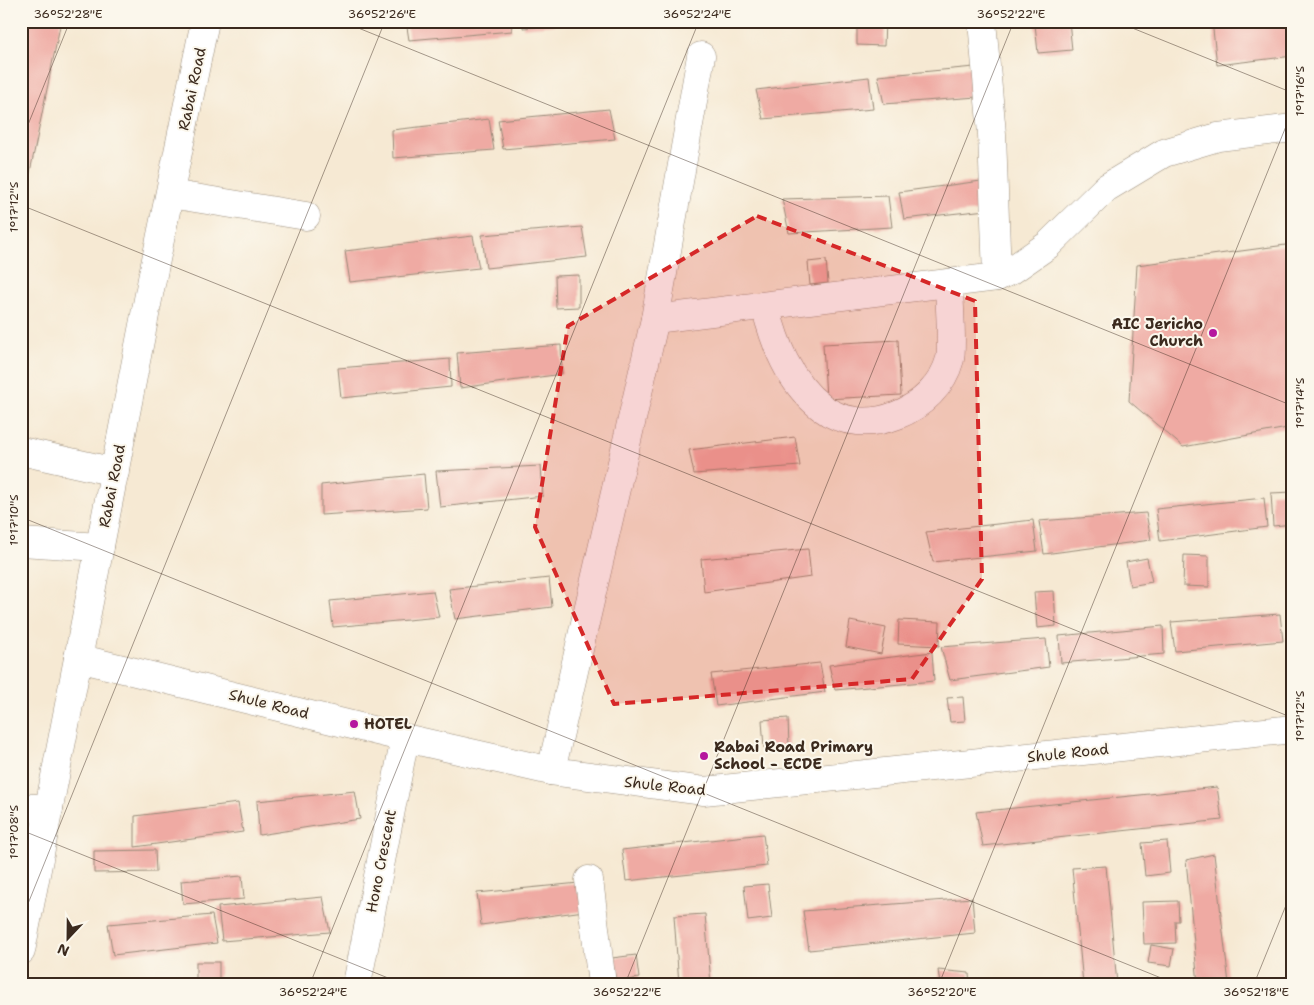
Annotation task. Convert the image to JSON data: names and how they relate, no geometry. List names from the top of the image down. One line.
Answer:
{"streets":{"street":["Rabai Road","Shule Road","Hono Crescent"]},"crossings":[["Rabai Road","Shule Road"],["Shule Road","Hono Crescent"]],"places":["AIC Jericho Church","HOTEL","Rabai Road Primary School - ECDE"],"north":"bottom","coordinates":["36°52'28\"E","36°52'26\"E","36°52'24\"E","36°52'22\"E","1°17'16\"S","1°17'12\"S","1°17'14\"S","1°17'10\"S","1°17'08\"S","36°52'20\"E","36°52'18\"E"]}
